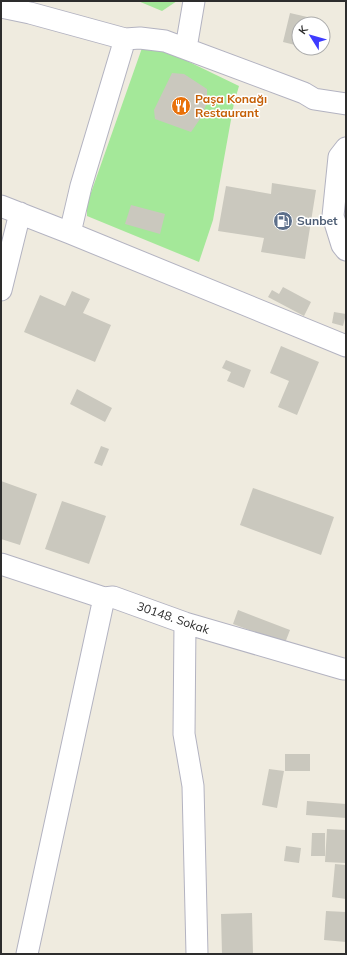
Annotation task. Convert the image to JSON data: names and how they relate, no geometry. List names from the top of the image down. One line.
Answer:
{"streets":{"street":["30148. Sokak"]},"places":{"restaurant":["Paşa Konağı Restaurant"],"fuel station":["Sunbet"]},"north":"top left"}
